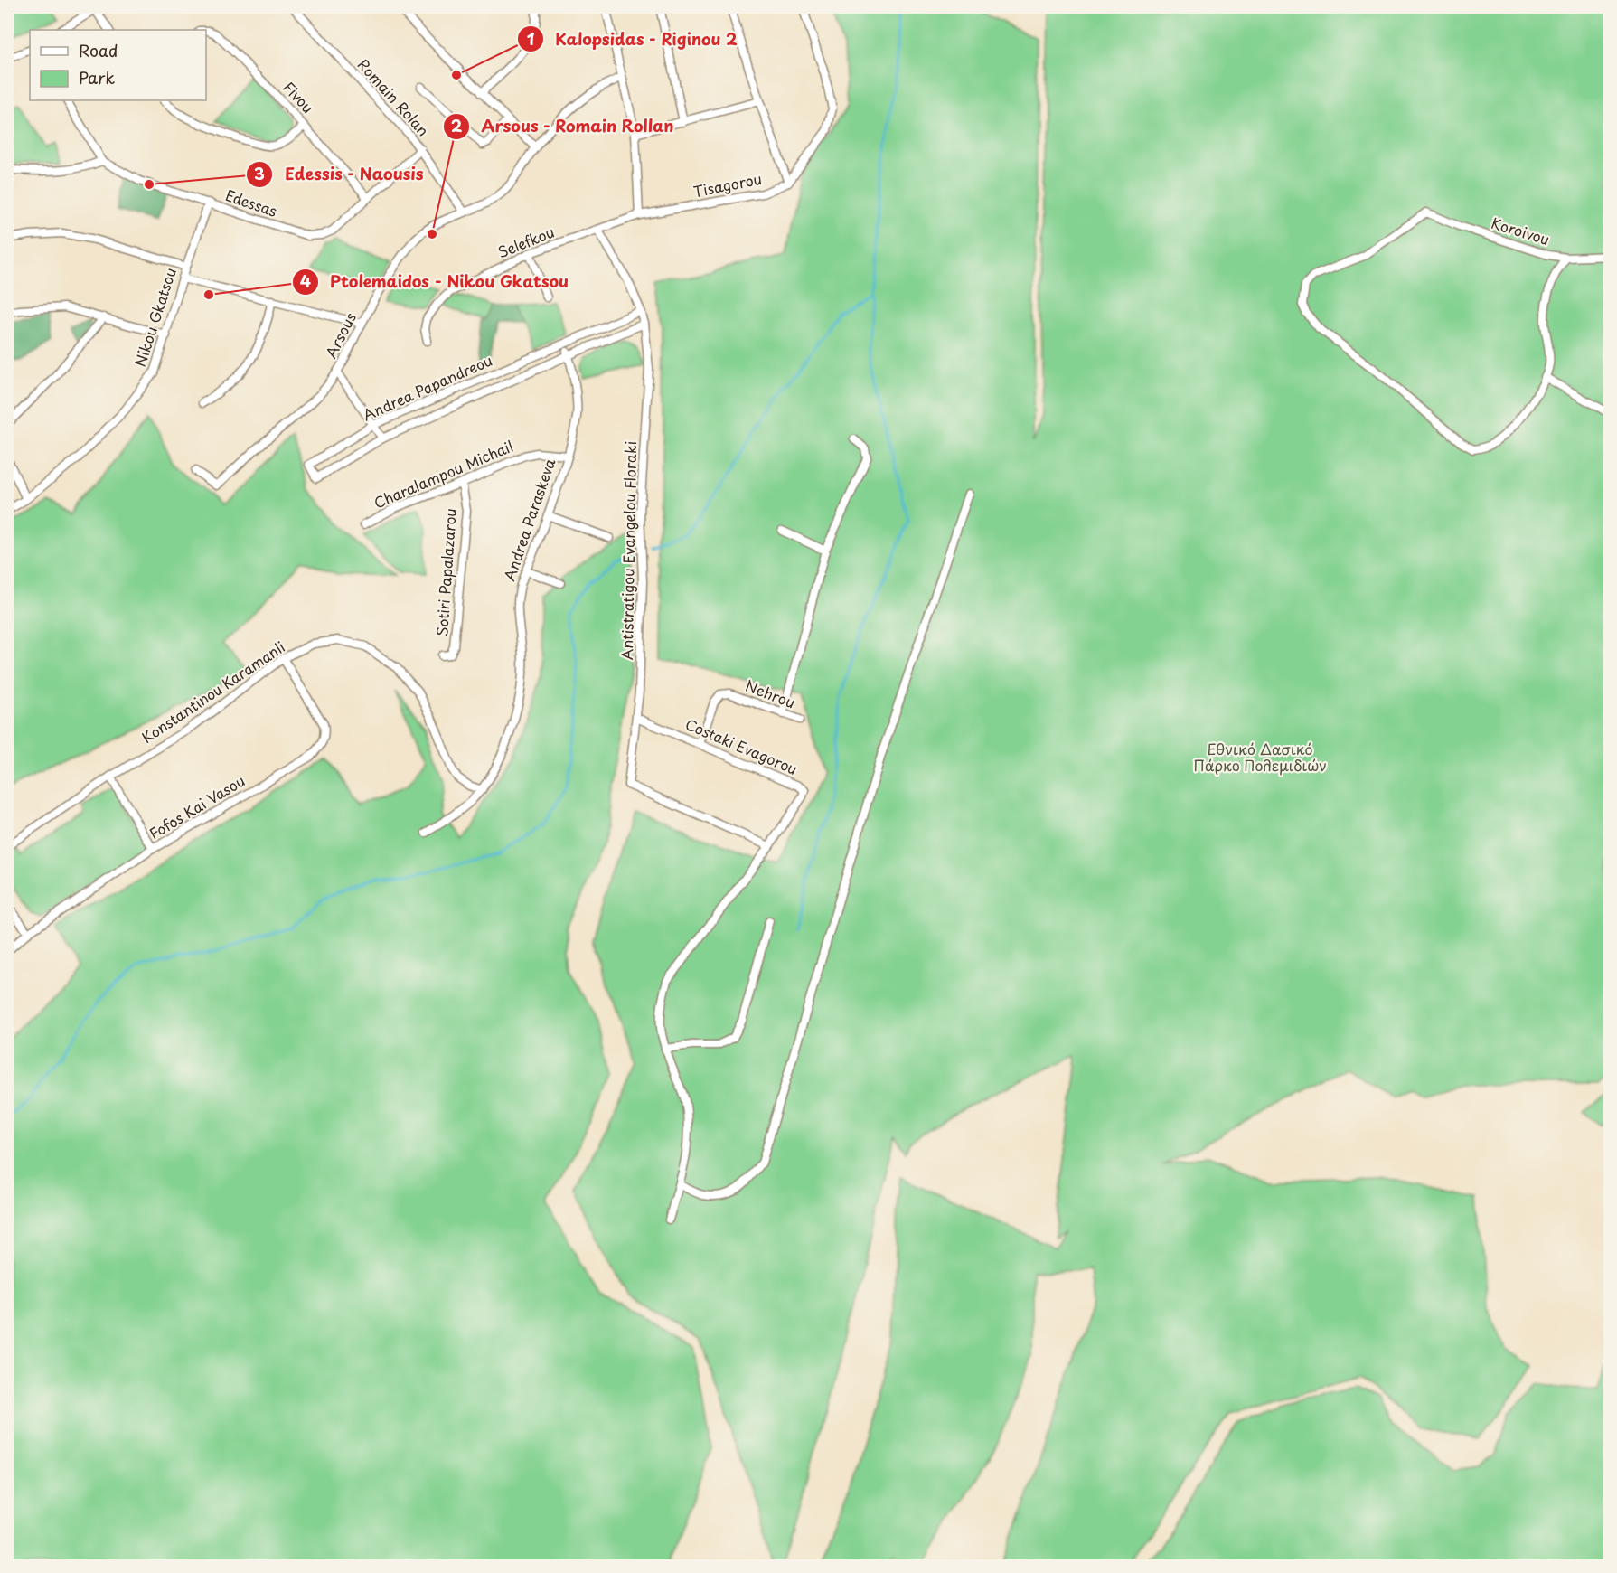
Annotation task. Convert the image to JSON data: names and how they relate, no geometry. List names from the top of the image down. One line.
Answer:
{"streets":{"street":["Fivou","Romain Rolan","Tisagorou","Edessas","Koroivou","Selefkou","Nikou Gkatsou","Arsous","Andrea Papandreou","Charalampou Michail","Andrea Paraskeva","Antistratigou Evangelou Floraki","Sotiri Papalazarou","Konstantinou Karamanli","Nehrou","Costaki Evagorou","Fofos Kai Vasou"]},"crossings":[["Fivou","Edessas"],["Romain Rolan","Arsous"],["Tisagorou","Selefkou"],["Edessas","Nikou Gkatsou"],["Selefkou","Antistratigou Evangelou Floraki"],["Andrea Papandreou","Andrea Paraskeva"],["Andrea Papandreou","Antistratigou Evangelou Floraki"],["Charalampou Michail","Andrea Paraskeva"],["Charalampou Michail","Sotiri Papalazarou"],["Andrea Paraskeva","Konstantinou Karamanli"],["Antistratigou Evangelou Floraki","Costaki Evagorou"],["Konstantinou Karamanli","Fofos Kai Vasou"],["Nehrou","Costaki Evagorou"]],"parks":["Εθνικό Δασικό Πάρκο Πολεμιδιών"],"places":["Kalopsidas - Riginou 2","Edessis - Naousis","Arsous - Romain Rollan","Ptolemaidos - Nikou Gkatsou"],"legend":["Road","Park"]}
